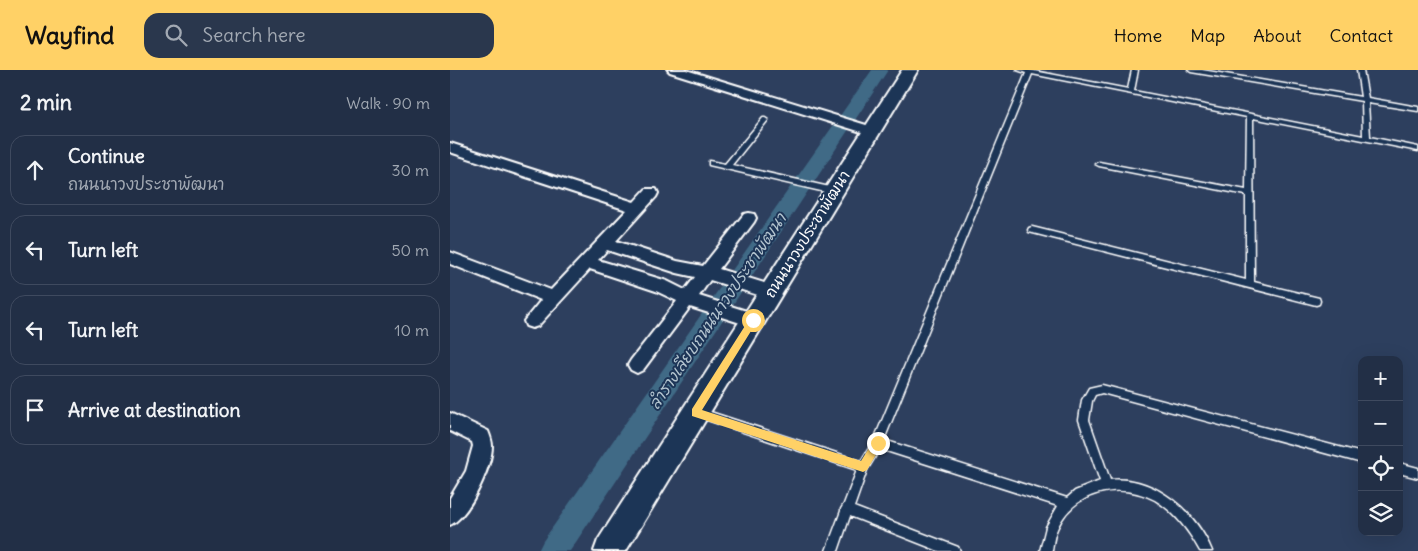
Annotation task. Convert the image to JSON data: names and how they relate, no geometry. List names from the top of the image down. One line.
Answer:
{"streets":{"street":["ถนนนาวงประชาพัฒนา"]},"water":["ลำรางเลียบถนนนาวงประชาพัฒนา"],"page":{"header":"Wayfind","search":"Search here","nav":["Home","Map","About","Contact"],"heading":["2 min","Walk · 90 m"],"list":[["Continue","ถนนนาวงประชาพัฒนา","30 m"],["Turn left","50 m"],["Turn left","10 m"],"Arrive at destination"],"map_buttons":["+","−"]}}
